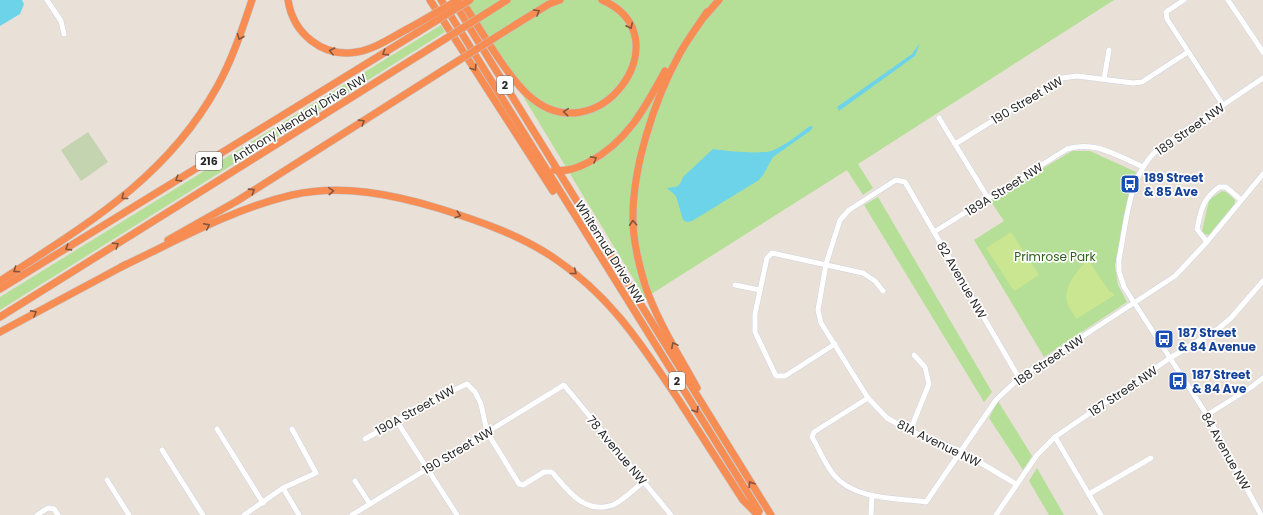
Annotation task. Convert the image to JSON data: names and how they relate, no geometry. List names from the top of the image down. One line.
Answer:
{"streets":{"highway":["2","Anthony Henday Drive NW","216","Whitemud Drive NW"],"street":["190 Street NW","189 Street NW","189A Street NW","82 Avenue NW","188 Street NW","187 Street NW","190A Street NW","81A Avenue NW","78 Avenue NW","84 Avenue NW"]},"crossings":[["190 Street NW","190A Street NW"],["190 Street NW","78 Avenue NW"],["189 Street NW","189A Street NW"],["189 Street NW","84 Avenue NW"],["189A Street NW","82 Avenue NW"],["82 Avenue NW","188 Street NW"],["82 Avenue NW","81A Avenue NW"],["188 Street NW","81A Avenue NW"],["188 Street NW","84 Avenue NW"],["187 Street NW","81A Avenue NW"],["187 Street NW","84 Avenue NW"]],"parks":["Primrose Park"],"places":{"bus stop":["189 Street & 85 Ave","187 Street & 84 Avenue","187 Street & 84 Ave"]}}
